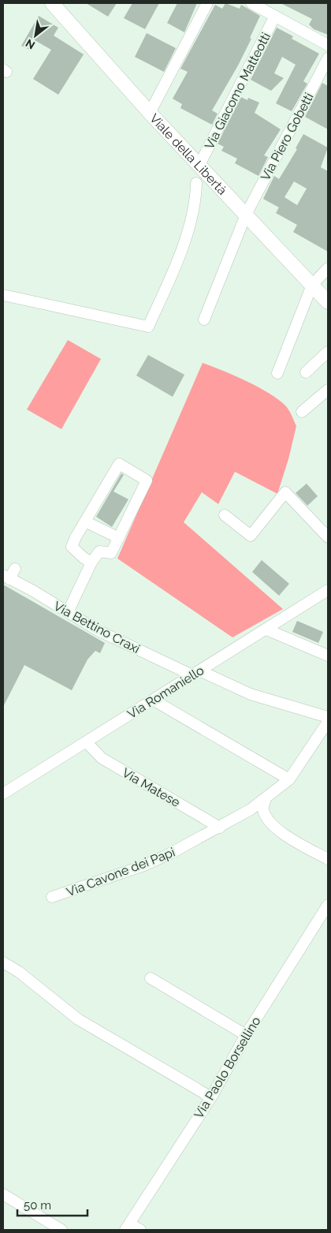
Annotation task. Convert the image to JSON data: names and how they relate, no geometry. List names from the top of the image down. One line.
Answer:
{"streets":{"main road":["Viale della Libertà"],"street":["Via Giacomo Matteotti","Via Piero Gobetti","Via Bettino Craxi","Via Romaniello","Via Matese","Via Cavone dei Papi","Via Paolo Borsellino"]},"crossings":[["Via Giacomo Matteotti","Viale della Libertà"],["Via Piero Gobetti","Viale della Libertà"],["Via Bettino Craxi","Via Romaniello"],["Via Romaniello","Via Matese"],["Via Matese","Via Cavone dei Papi"]],"scale_bar":"50 m","north":"bottom left"}
